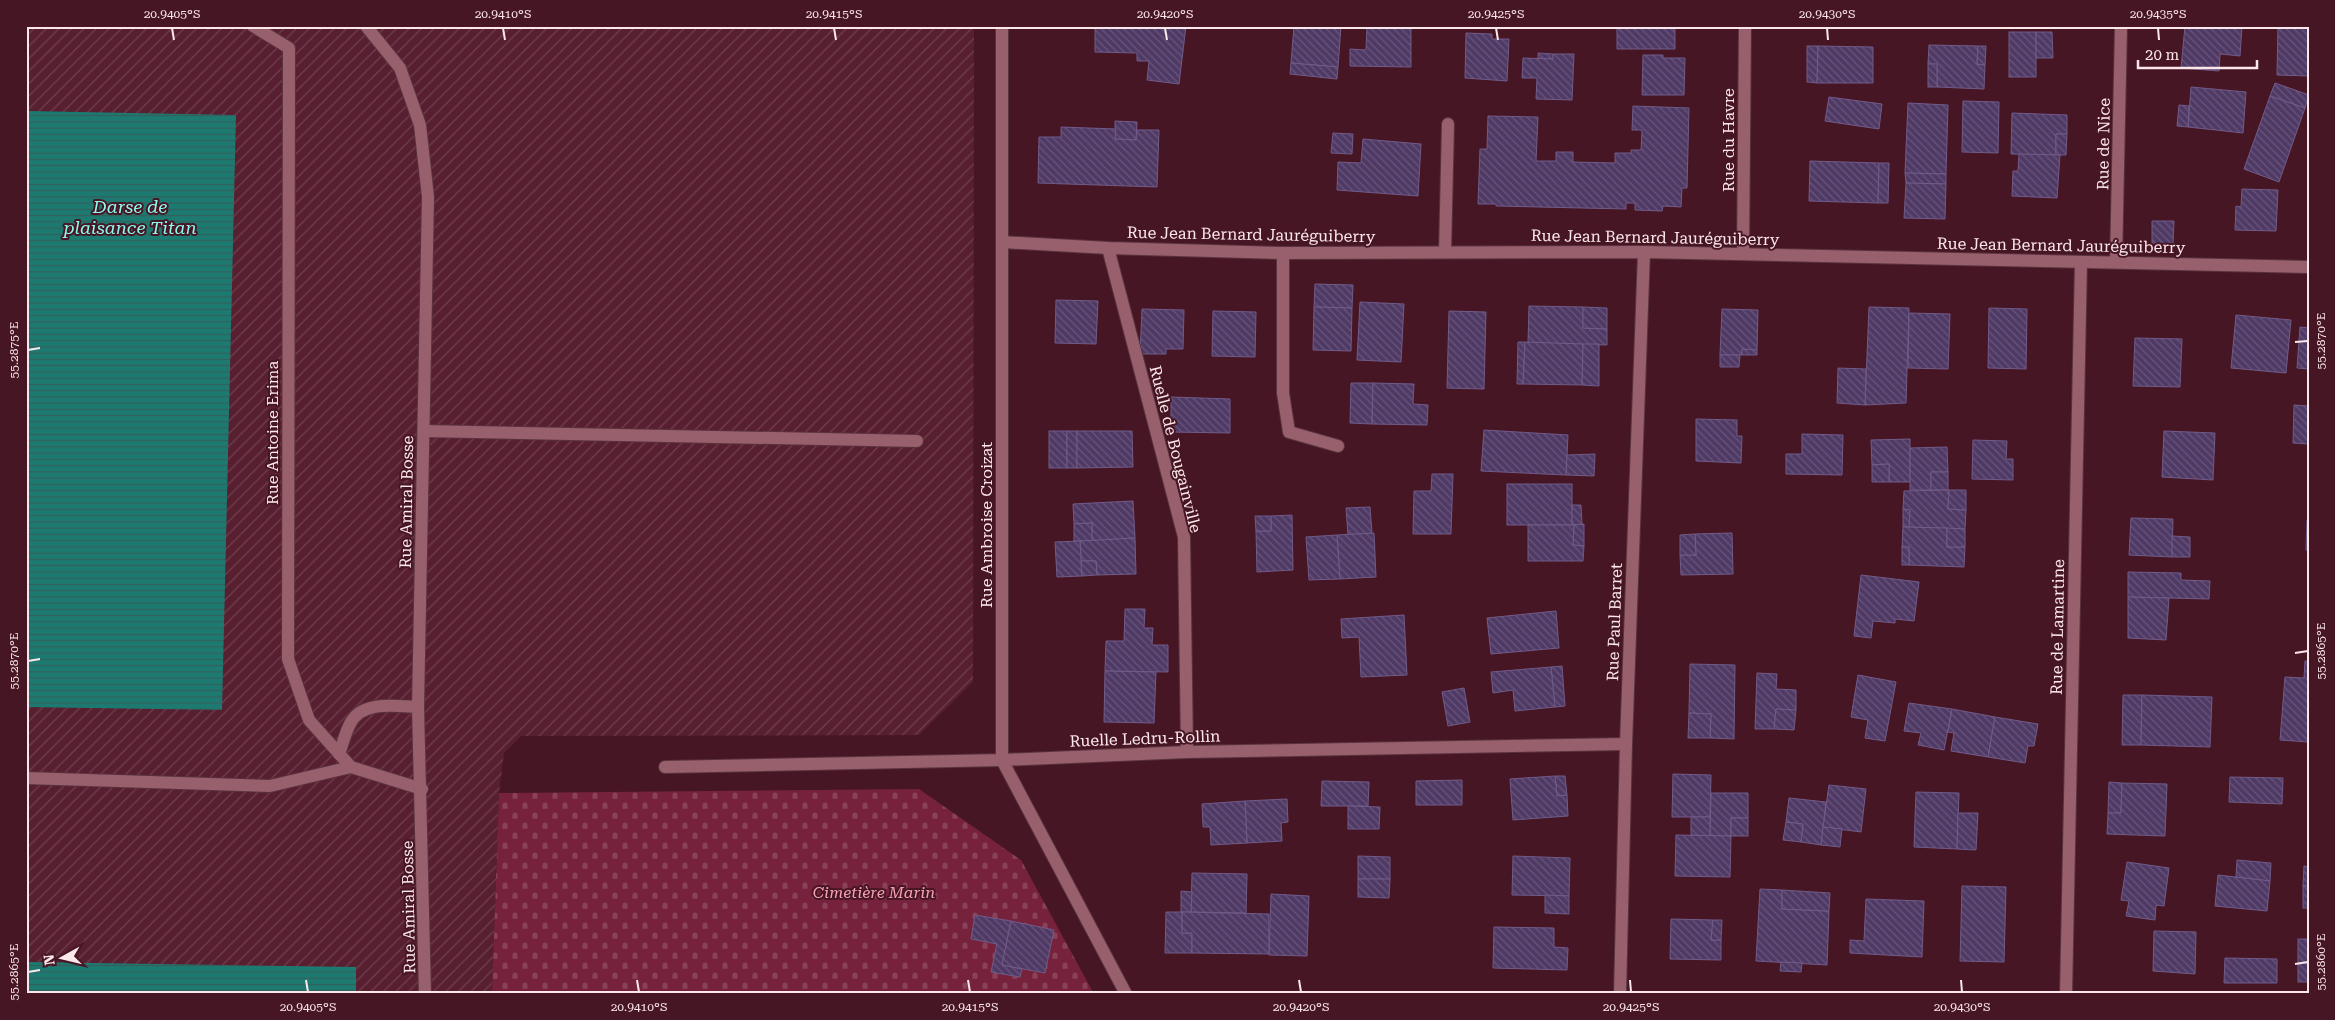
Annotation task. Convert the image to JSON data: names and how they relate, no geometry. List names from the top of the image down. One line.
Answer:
{"streets":{"street":["Rue du Havre","Rue de Nice","Rue Jean Bernard Jauréguiberry","Rue Antoine Erima","Ruelle de Bougainville","Rue Amiral Bosse","Rue Ambroise Croizat","Rue Paul Barret","Rue de Lamartine","Ruelle Ledru-Rollin"]},"crossings":[["Rue du Havre","Rue Jean Bernard Jauréguiberry"],["Rue de Nice","Rue Jean Bernard Jauréguiberry"],["Rue Jean Bernard Jauréguiberry","Ruelle de Bougainville"],["Rue Jean Bernard Jauréguiberry","Rue Ambroise Croizat"],["Rue Jean Bernard Jauréguiberry","Rue Paul Barret"],["Rue Jean Bernard Jauréguiberry","Rue de Lamartine"],["Ruelle de Bougainville","Ruelle Ledru-Rollin"],["Rue Ambroise Croizat","Ruelle Ledru-Rollin"],["Rue Paul Barret","Ruelle Ledru-Rollin"]],"water":["Darse de plaisance Titan"],"parks":["Cimetière Marin"],"scale_bar":"20 m","north":"left","coordinates":["20.9405°S","20.9410°S","20.9415°S","20.9420°S","20.9425°S","20.9430°S","20.9435°S","55.2870°E","55.2875°E","55.2865°E","55.2860°E"]}
